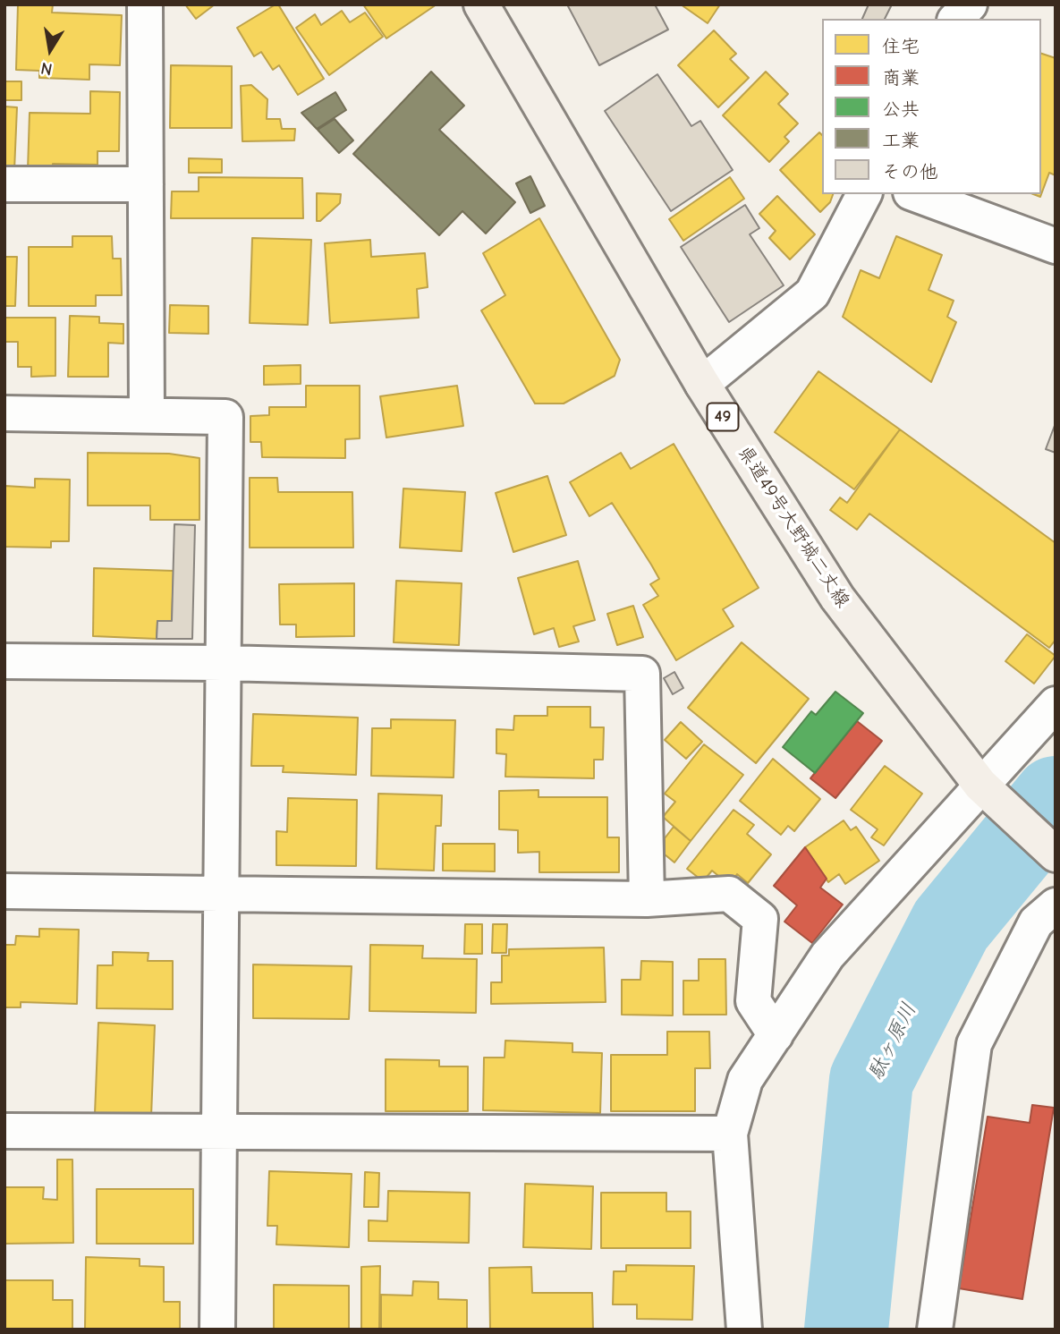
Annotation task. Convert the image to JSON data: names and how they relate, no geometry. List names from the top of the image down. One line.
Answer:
{"streets":{"main road":["49","県道49号大野城二丈線"]},"water":["駄ヶ原川"],"legend":["住宅","商業","公共","工業","その他"],"north":"bottom"}
